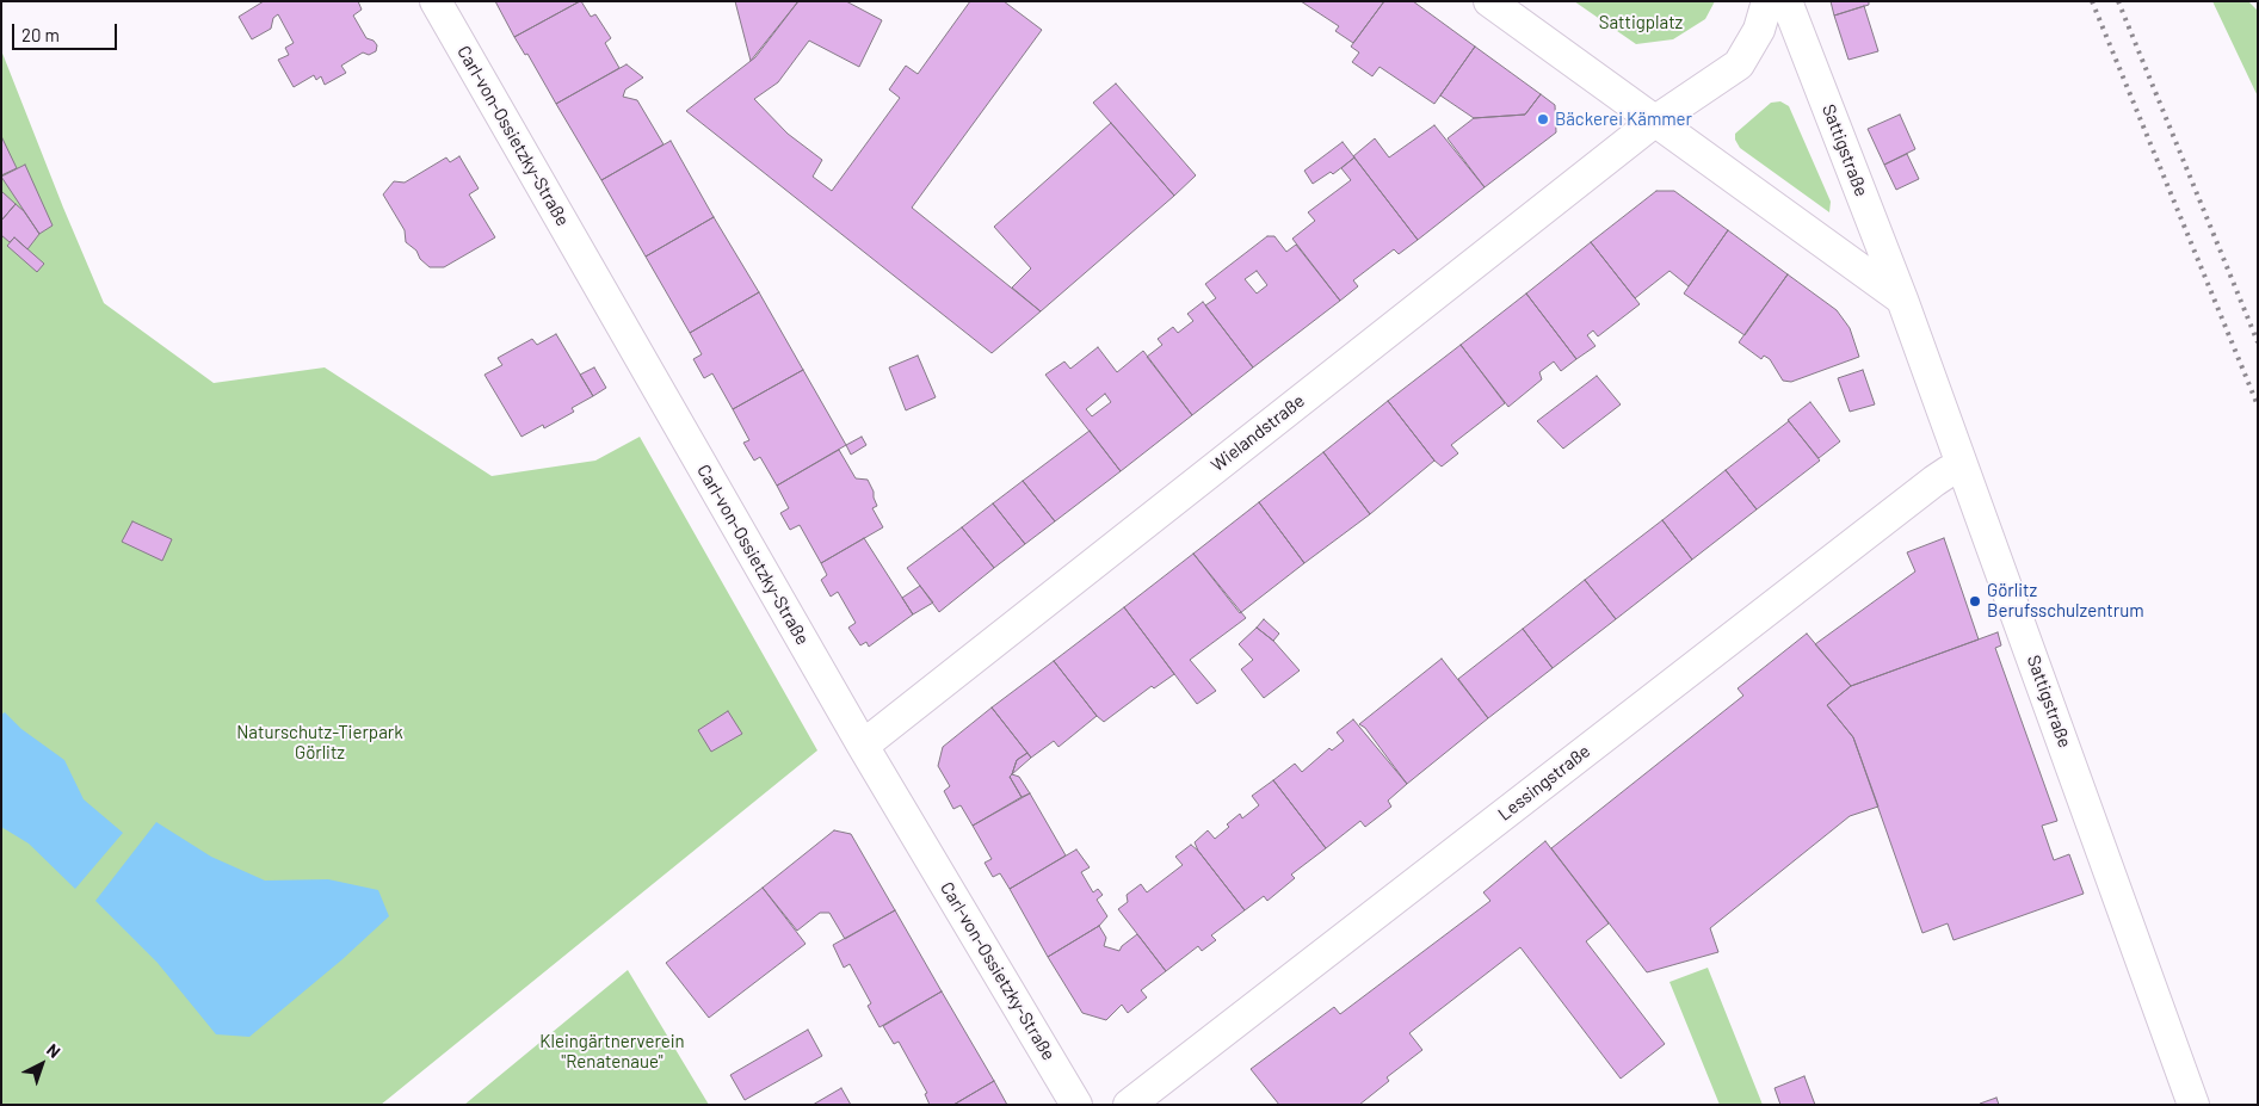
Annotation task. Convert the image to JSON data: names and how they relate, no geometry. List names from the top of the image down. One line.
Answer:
{"streets":{"street":["Carl-von-Ossietzky-Straße","Sattigstraße","Wielandstraße","Lessingstraße"]},"crossings":[["Carl-von-Ossietzky-Straße","Wielandstraße"],["Sattigstraße","Lessingstraße"]],"parks":["Sattigplatz","Naturschutz-Tierpark Görlitz","Kleingärtnerverein \"Renatenaue\""],"places":["Bäckerei Kämmer","Görlitz Berufsschulzentrum"],"scale_bar":"20 m","north":"top right"}
